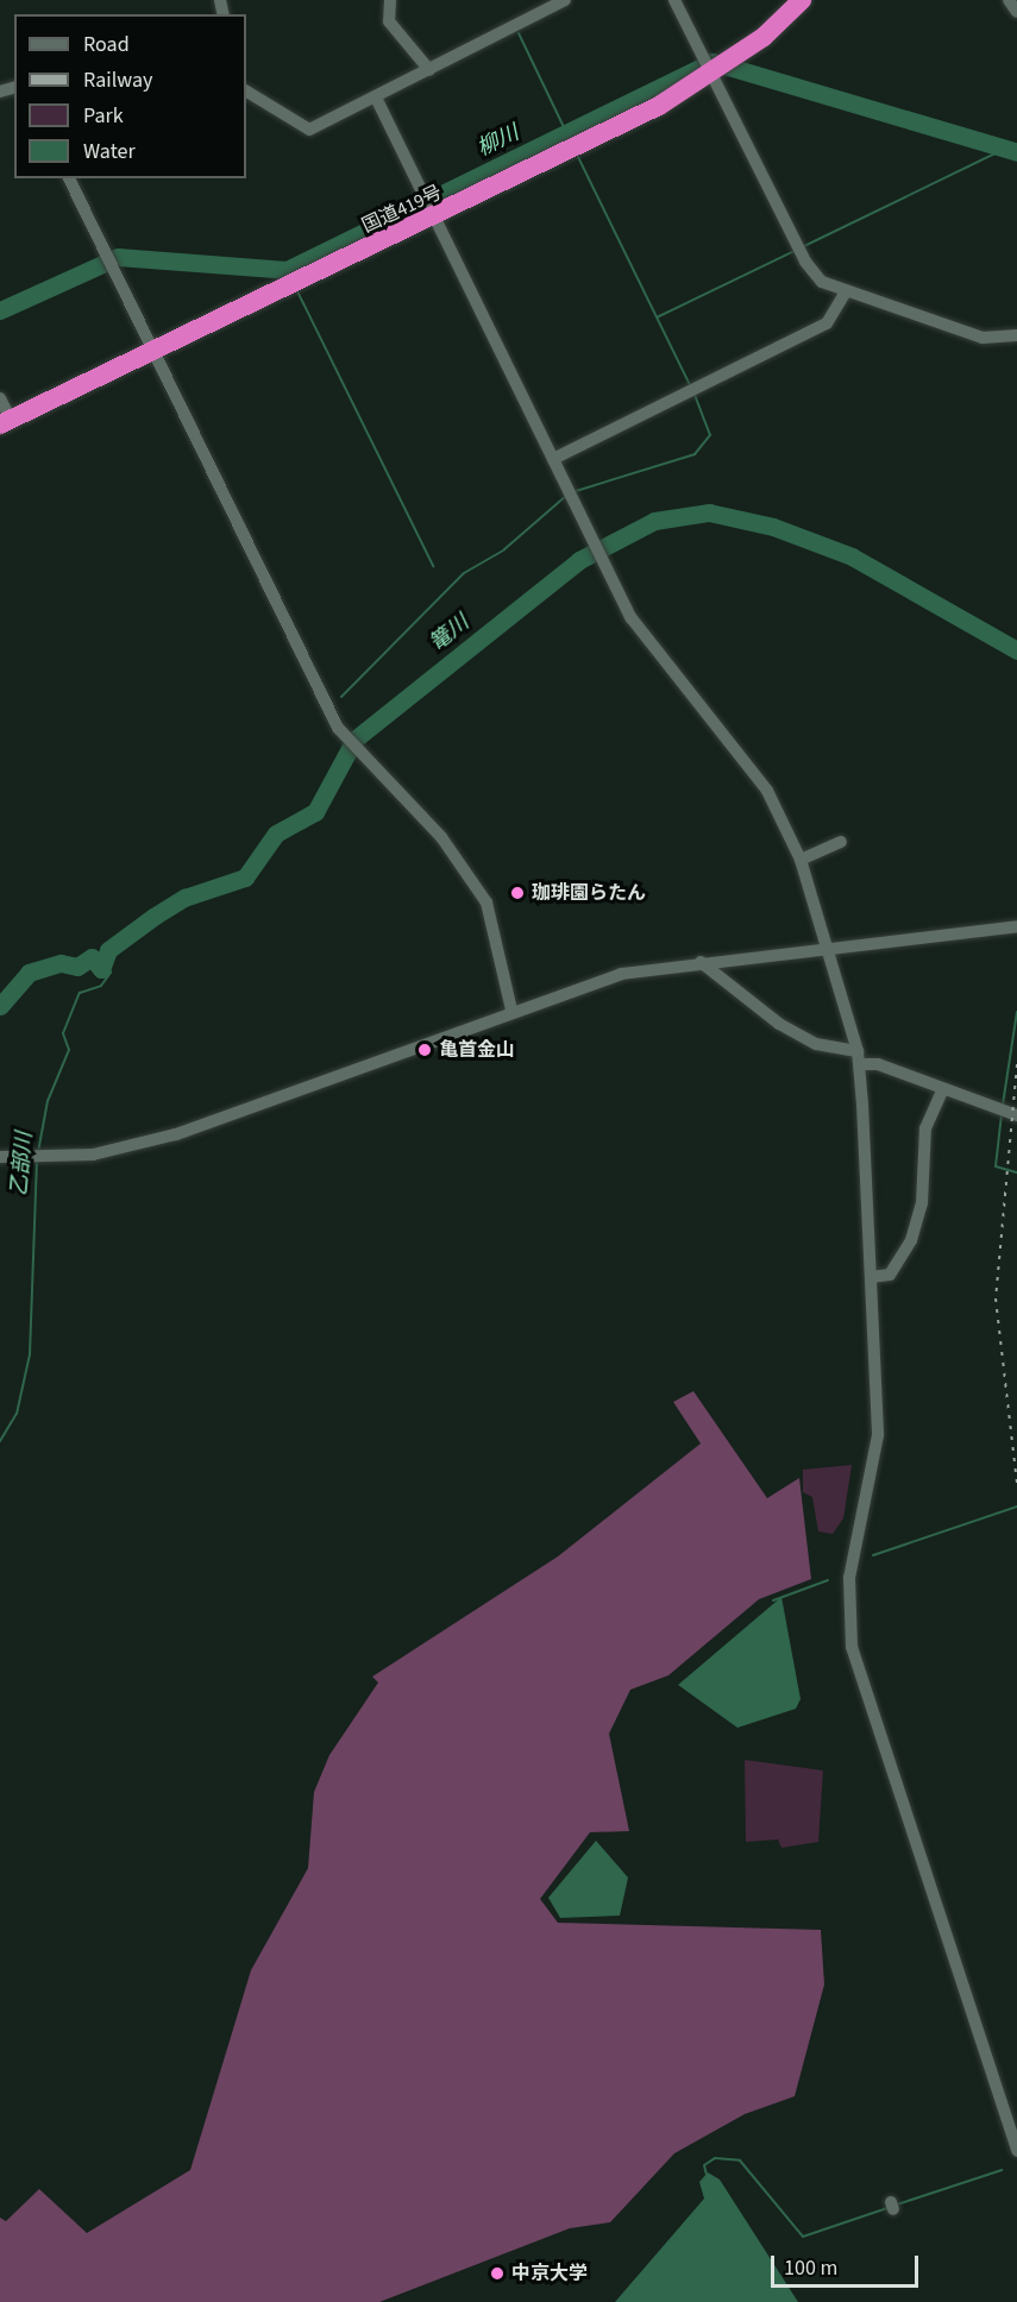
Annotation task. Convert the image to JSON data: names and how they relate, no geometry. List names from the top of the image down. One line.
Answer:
{"streets":{"highway":["国道419号"]},"water":["柳川","篭川","乙部川"],"places":["珈琲園らたん","亀首金山","中京大学"],"legend":["Road","Railway","Park","Water"],"scale_bar":"100 m"}
